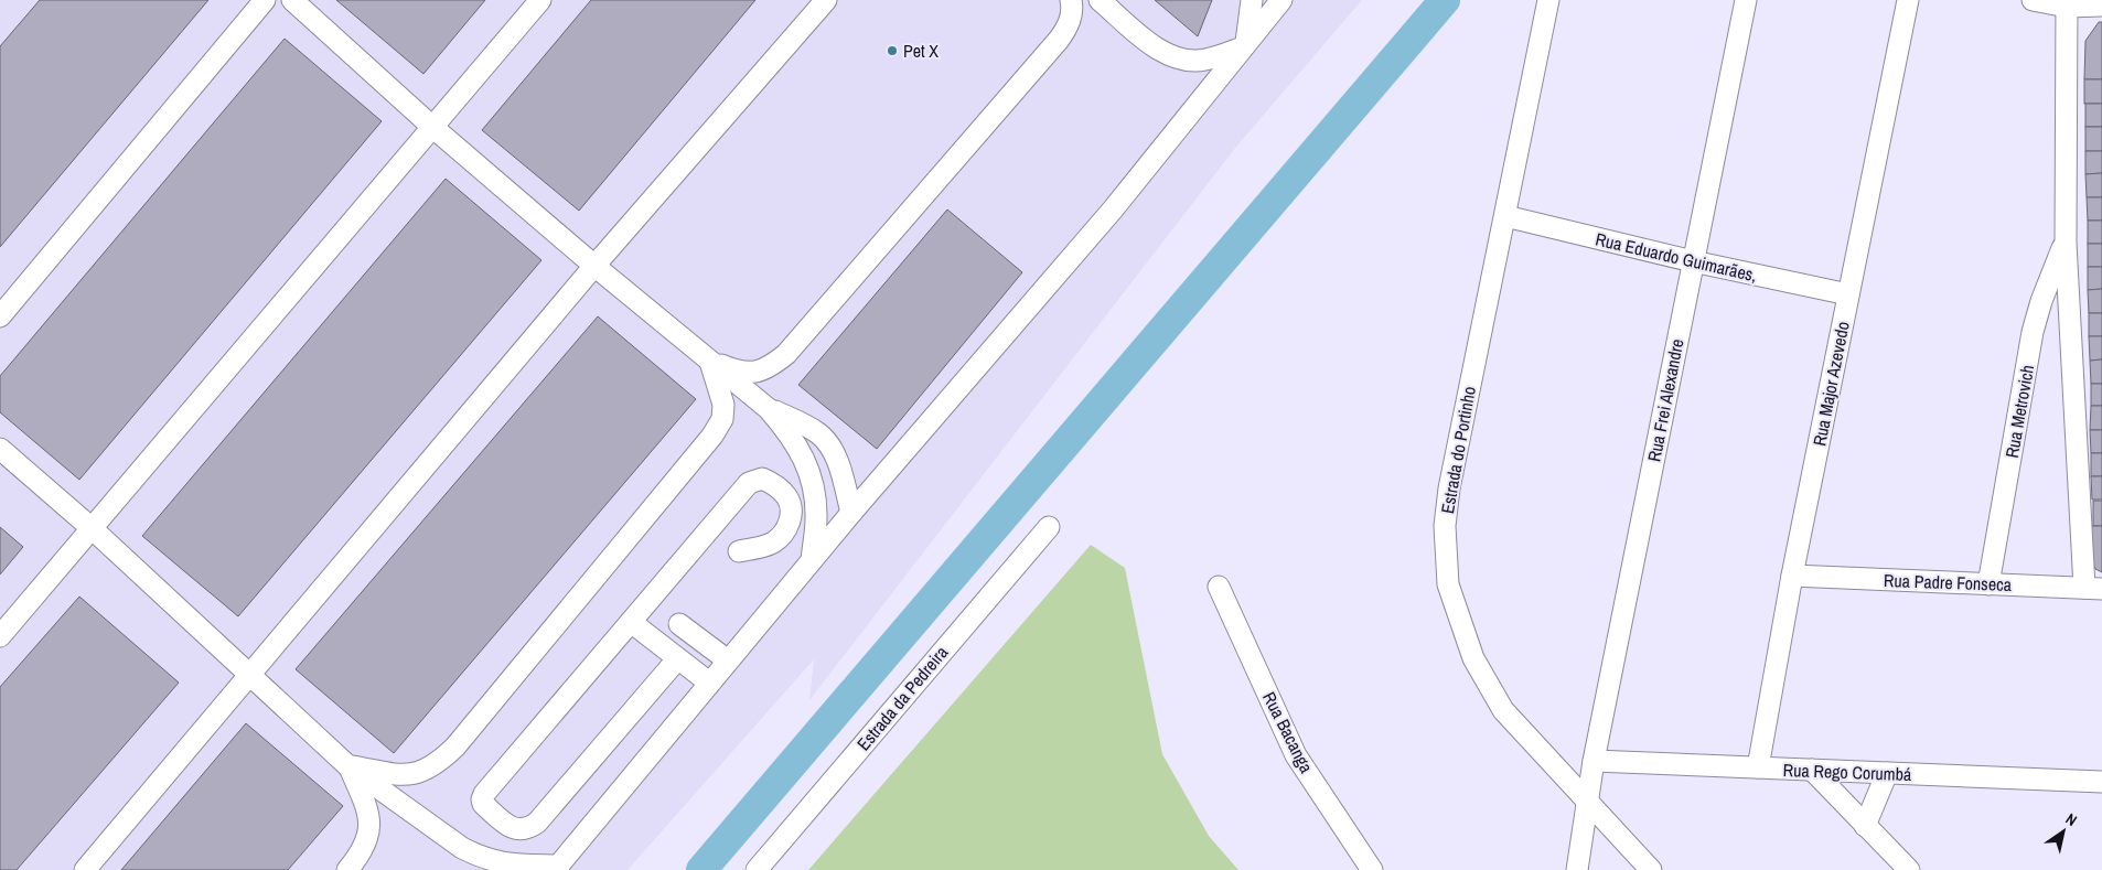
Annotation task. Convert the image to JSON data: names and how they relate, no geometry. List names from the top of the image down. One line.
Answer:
{"streets":{"street":["Rua Eduardo Guimarães,","Rua Major Azevedo","Rua Frei Alexandre","Rua Metrovich","Estrada do Portinho","Rua Padre Fonseca","Estrada da Pedreira","Rua Bacanga","Rua Rego Corumbá"]},"crossings":[["Rua Eduardo Guimarães,","Rua Major Azevedo"],["Rua Eduardo Guimarães,","Rua Frei Alexandre"],["Rua Eduardo Guimarães,","Estrada do Portinho"],["Rua Major Azevedo","Rua Padre Fonseca"],["Rua Major Azevedo","Rua Rego Corumbá"],["Rua Frei Alexandre","Estrada do Portinho"],["Rua Frei Alexandre","Rua Rego Corumbá"],["Rua Metrovich","Rua Padre Fonseca"]],"places":["Pet X"],"north":"top right"}
